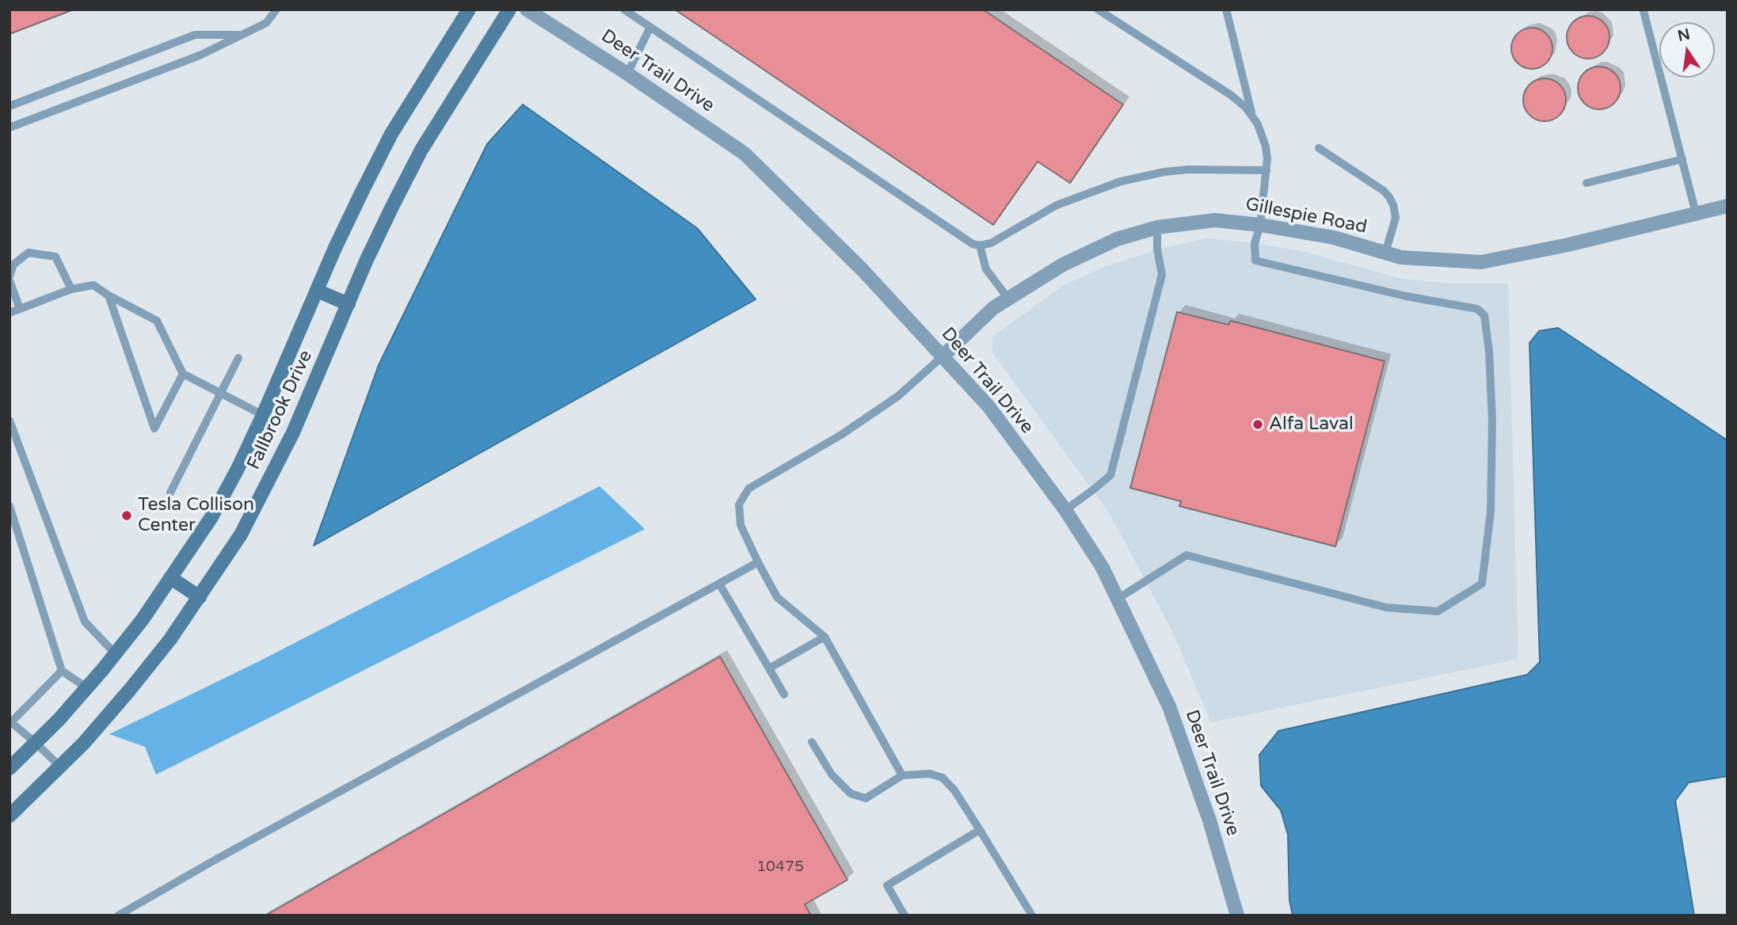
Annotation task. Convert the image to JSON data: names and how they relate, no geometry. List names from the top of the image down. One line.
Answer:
{"streets":{"main road":["Fallbrook Drive"],"street":["Deer Trail Drive","Gillespie Road"]},"crossings":[["Deer Trail Drive","Gillespie Road"]],"places":["Alfa Laval","Tesla Collison Center"],"house_numbers":["10475"],"north":"top"}
